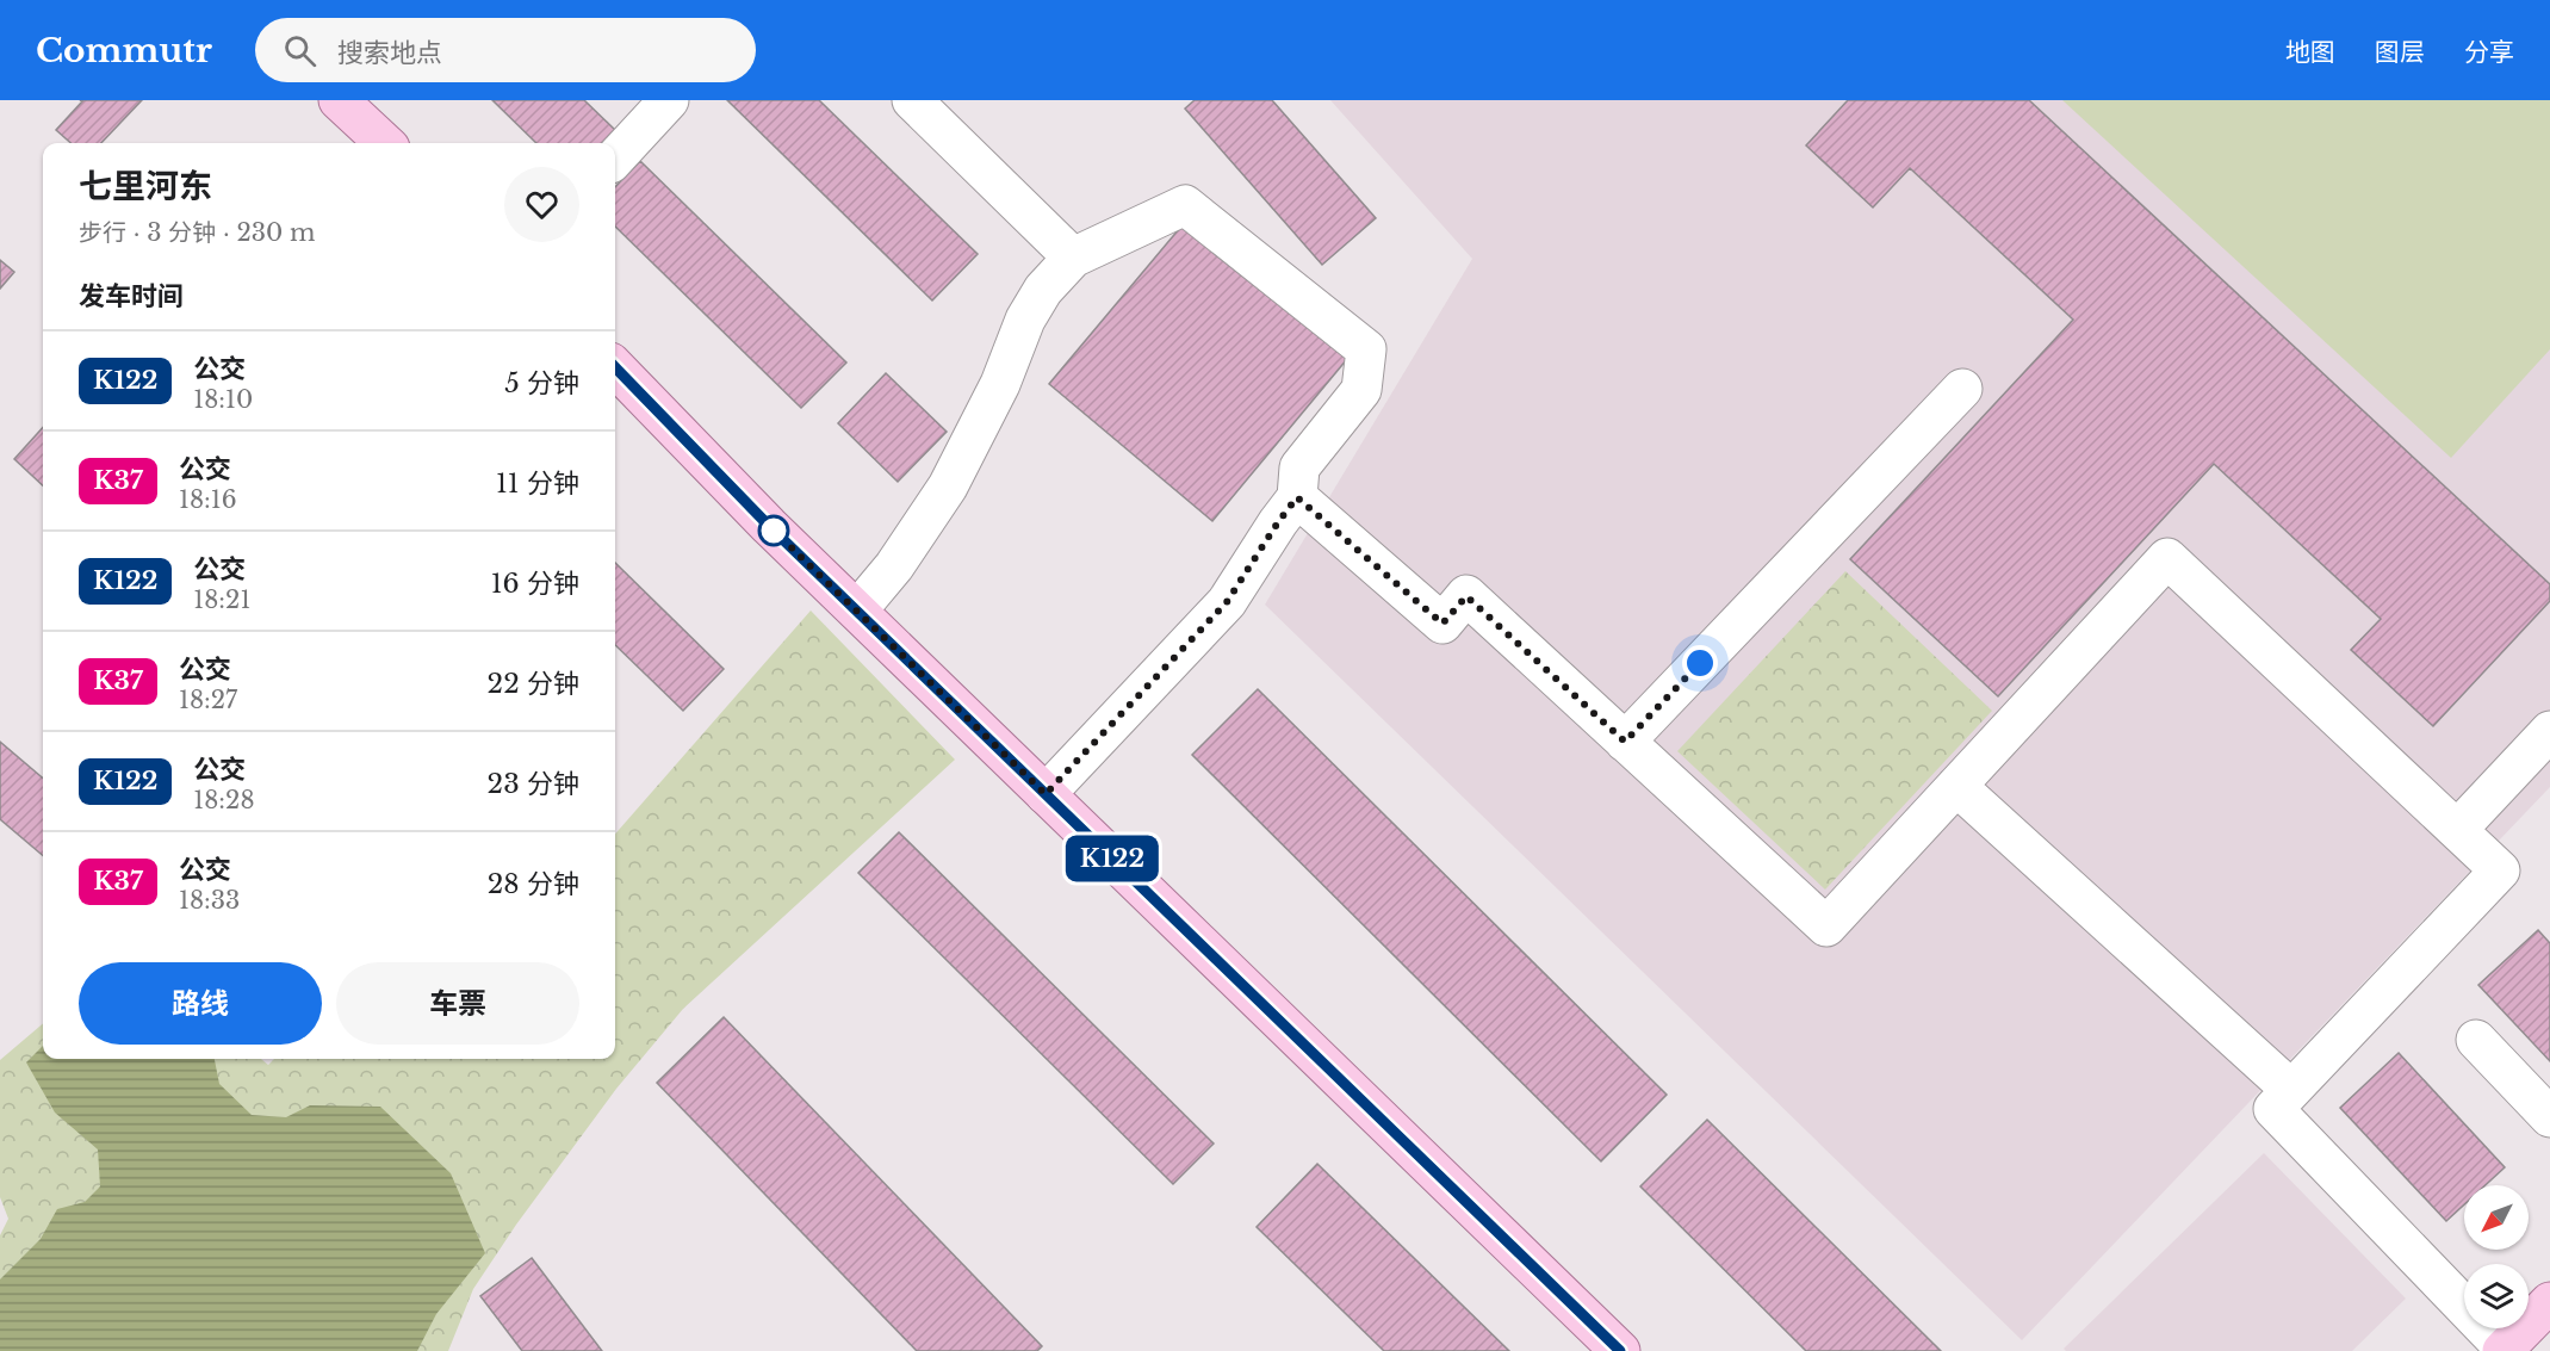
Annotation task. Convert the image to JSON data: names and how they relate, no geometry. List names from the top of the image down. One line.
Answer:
{"lines":["bus line K122"],"north":"bottom left","page":{"header":"Commutr","search":"搜索地点","nav":["地图","图层","分享"],"on_map":"K122","heading":[["七里河东","步行 · 3 分钟 · 230 m"],"发车时间"],"list":[{"mark":"K122","name":"公交","note":"18:10","value":"5 分钟"},{"mark":"K37","name":"公交","note":"18:16","value":"11 分钟"},{"mark":"K122","name":"公交","note":"18:21","value":"16 分钟"},{"mark":"K37","name":"公交","note":"18:27","value":"22 分钟"},{"mark":"K122","name":"公交","note":"18:28","value":"23 分钟"},{"mark":"K37","name":"公交","note":"18:33","value":"28 分钟"}],"buttons":["路线","车票"]}}
